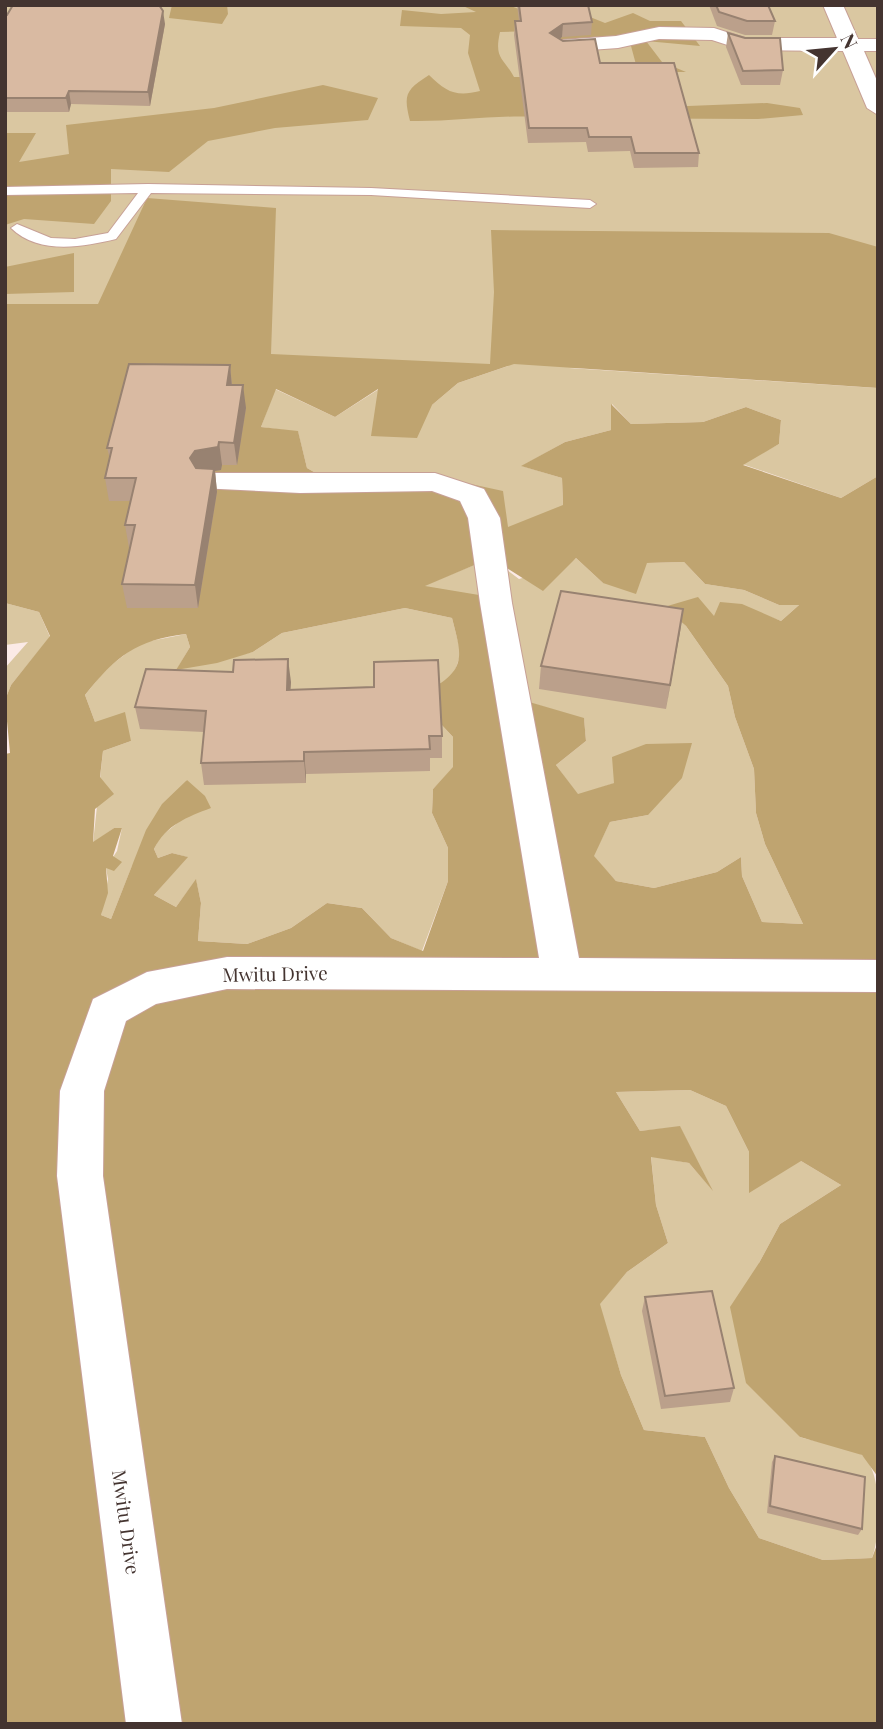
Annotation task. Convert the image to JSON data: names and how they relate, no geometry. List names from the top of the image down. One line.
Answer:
{"streets":{"street":["Mwitu Drive"]},"north":"top right"}
